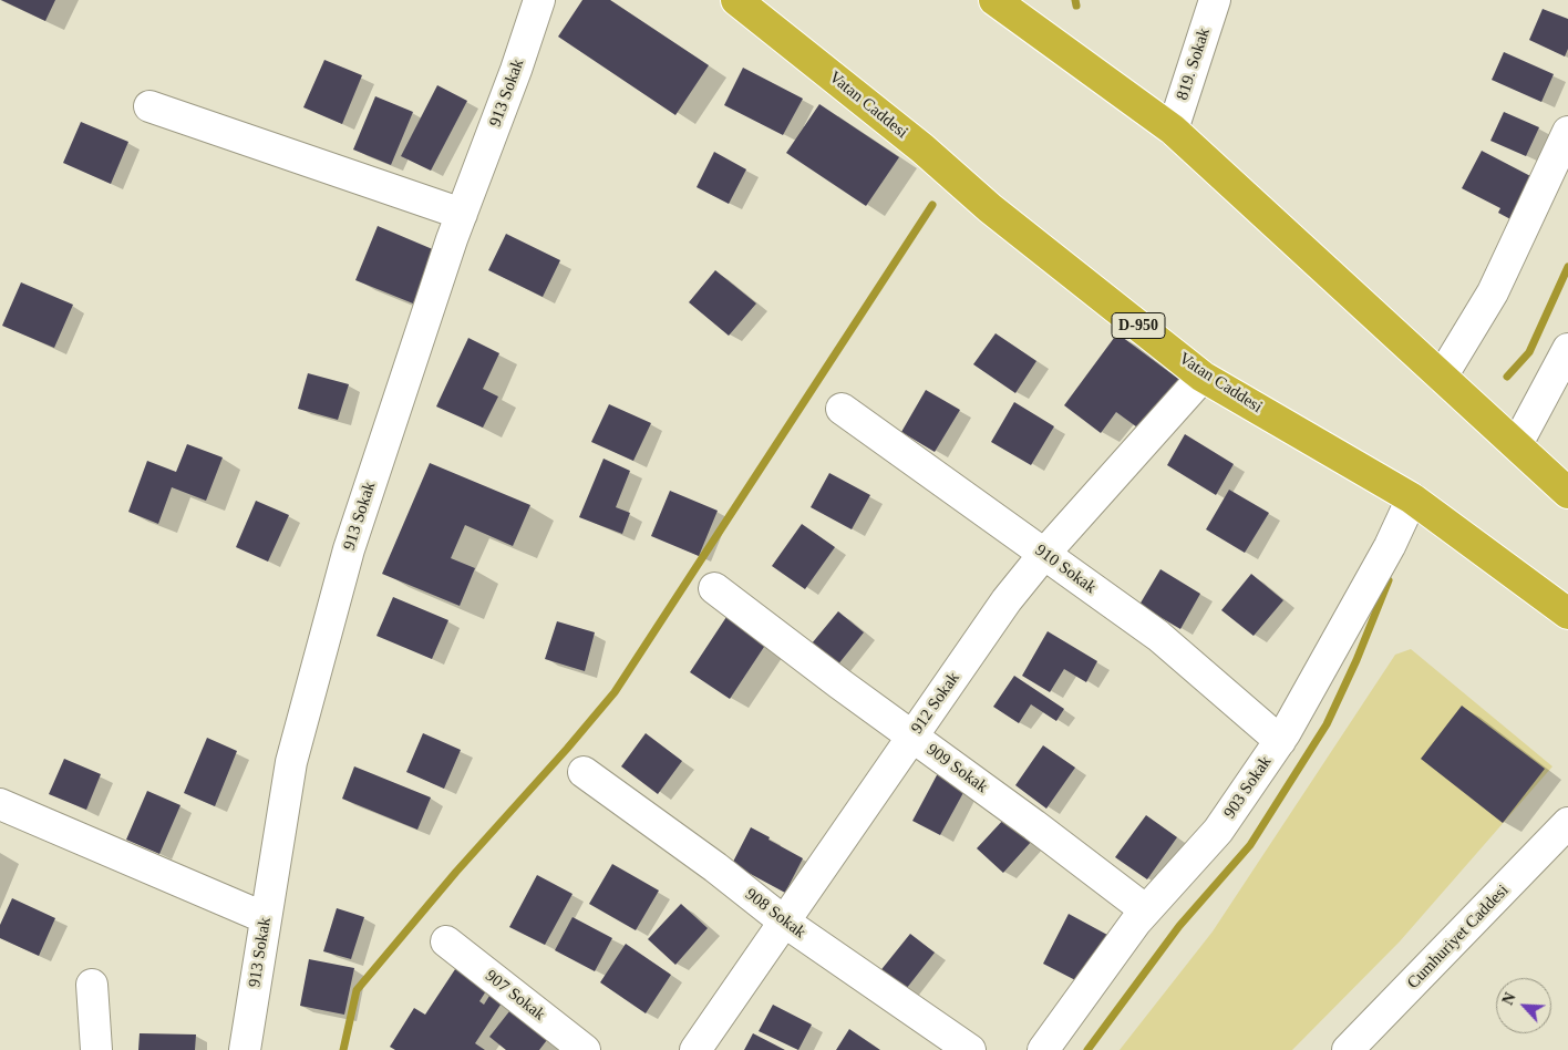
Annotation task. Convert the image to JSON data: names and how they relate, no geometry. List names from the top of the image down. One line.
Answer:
{"streets":{"highway":["Vatan Caddesi","D-950"],"street":["819. Sokak","913 Sokak","910 Sokak","912 Sokak","909 Sokak","903 Sokak","908 Sokak","Cumhuriyet Caddesi","907 Sokak"]},"crossings":[["Vatan Caddesi","912 Sokak"],["Vatan Caddesi","903 Sokak"],["910 Sokak","912 Sokak"],["910 Sokak","903 Sokak"],["912 Sokak","909 Sokak"],["912 Sokak","908 Sokak"],["909 Sokak","903 Sokak"]],"north":"top left"}
